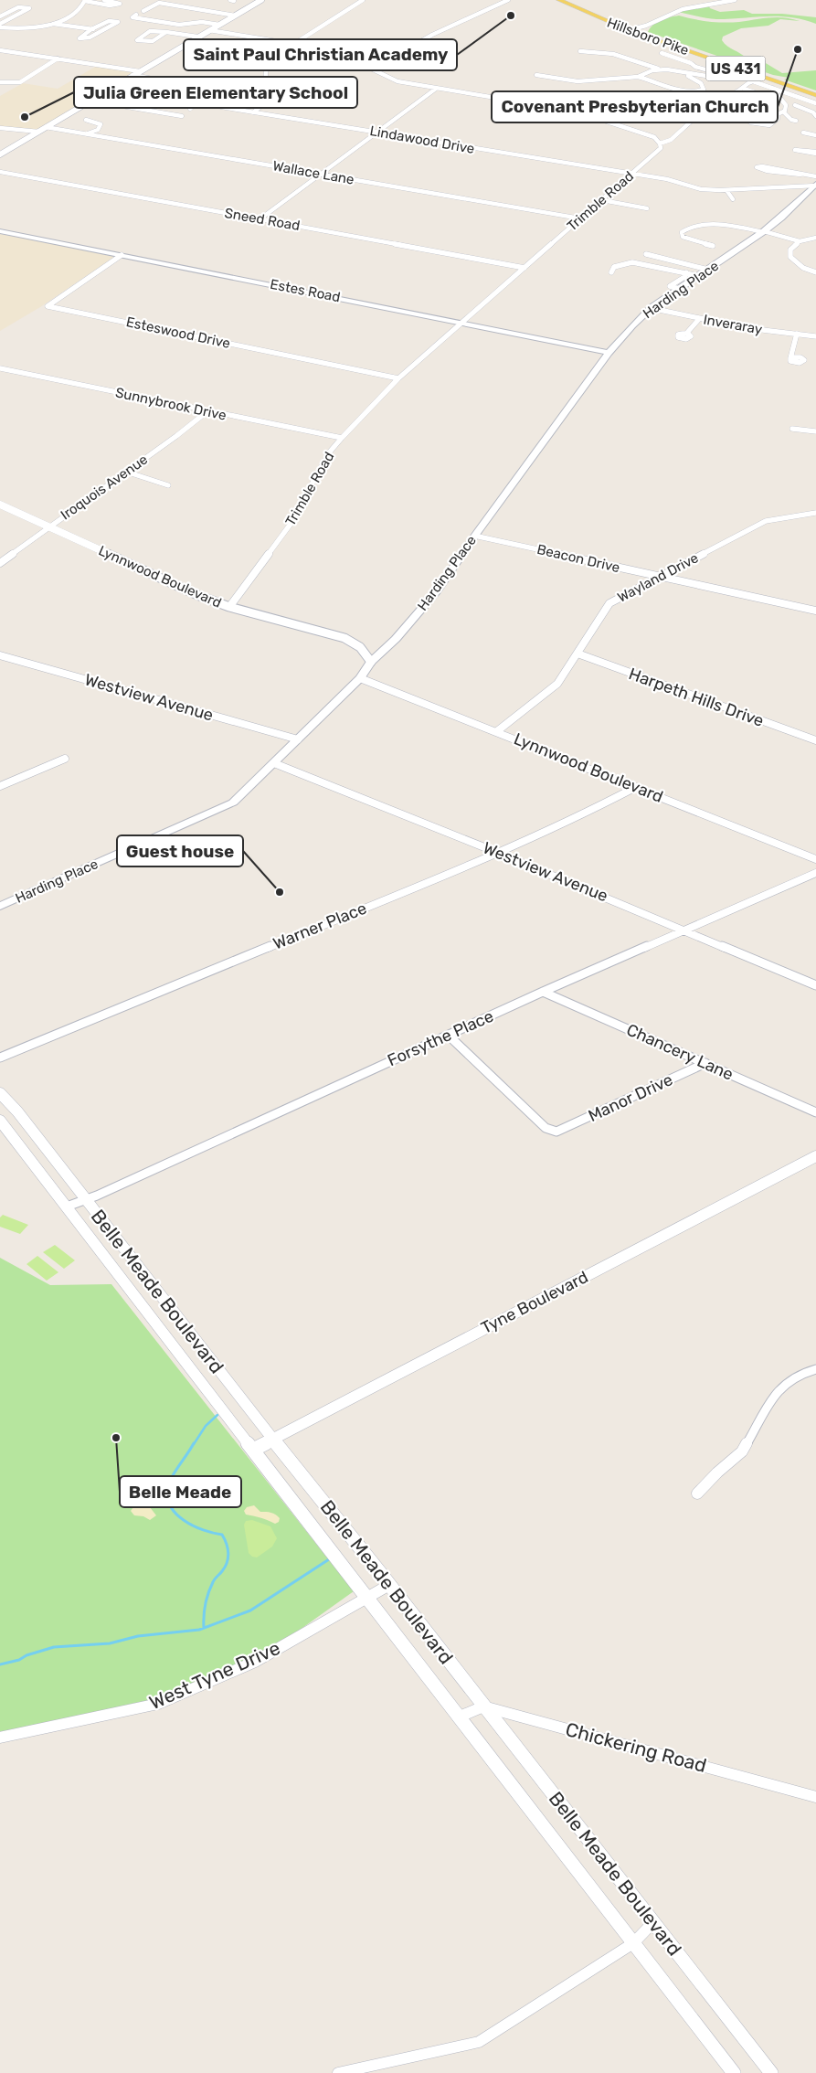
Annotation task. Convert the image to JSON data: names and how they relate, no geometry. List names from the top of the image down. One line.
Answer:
{"streets":{"main road":["Hillsboro Pike","US 431","Harding Place","Estes Road"],"street":["Lindawood Drive","Wallace Lane","Trimble Road","Sneed Road","Inveraray","Esteswood Drive","Sunnybrook Drive","Iroquois Avenue","Beacon Drive","Lynnwood Boulevard","Wayland Drive","Westview Avenue","Harpeth Hills Drive","Warner Place","Forsythe Place","Chancery Lane","Manor Drive","Belle Meade Boulevard","Tyne Boulevard","West Tyne Drive","Chickering Road"]},"crossings":[["Lindawood Drive","Trimble Road"],["Wallace Lane","Trimble Road"],["Trimble Road","Sneed Road"],["Trimble Road","Estes Road"],["Trimble Road","Esteswood Drive"],["Trimble Road","Sunnybrook Drive"],["Trimble Road","Lynnwood Boulevard"],["Harding Place","Estes Road"],["Harding Place","Inveraray"],["Harding Place","Beacon Drive"],["Harding Place","Lynnwood Boulevard"],["Harding Place","Westview Avenue"],["Estes Road","Esteswood Drive"],["Sunnybrook Drive","Iroquois Avenue"],["Iroquois Avenue","Lynnwood Boulevard"],["Beacon Drive","Wayland Drive"],["Lynnwood Boulevard","Wayland Drive"],["Lynnwood Boulevard","Warner Place"],["Wayland Drive","Harpeth Hills Drive"],["Westview Avenue","Warner Place"],["Westview Avenue","Forsythe Place"],["Forsythe Place","Chancery Lane"],["Forsythe Place","Manor Drive"],["Forsythe Place","Belle Meade Boulevard"],["Chancery Lane","Manor Drive"],["Belle Meade Boulevard","Tyne Boulevard"],["Belle Meade Boulevard","West Tyne Drive"],["Belle Meade Boulevard","Chickering Road"]],"places":["Saint Paul Christian Academy","Covenant Presbyterian Church","Julia Green Elementary School","Guest house","Belle Meade"]}
